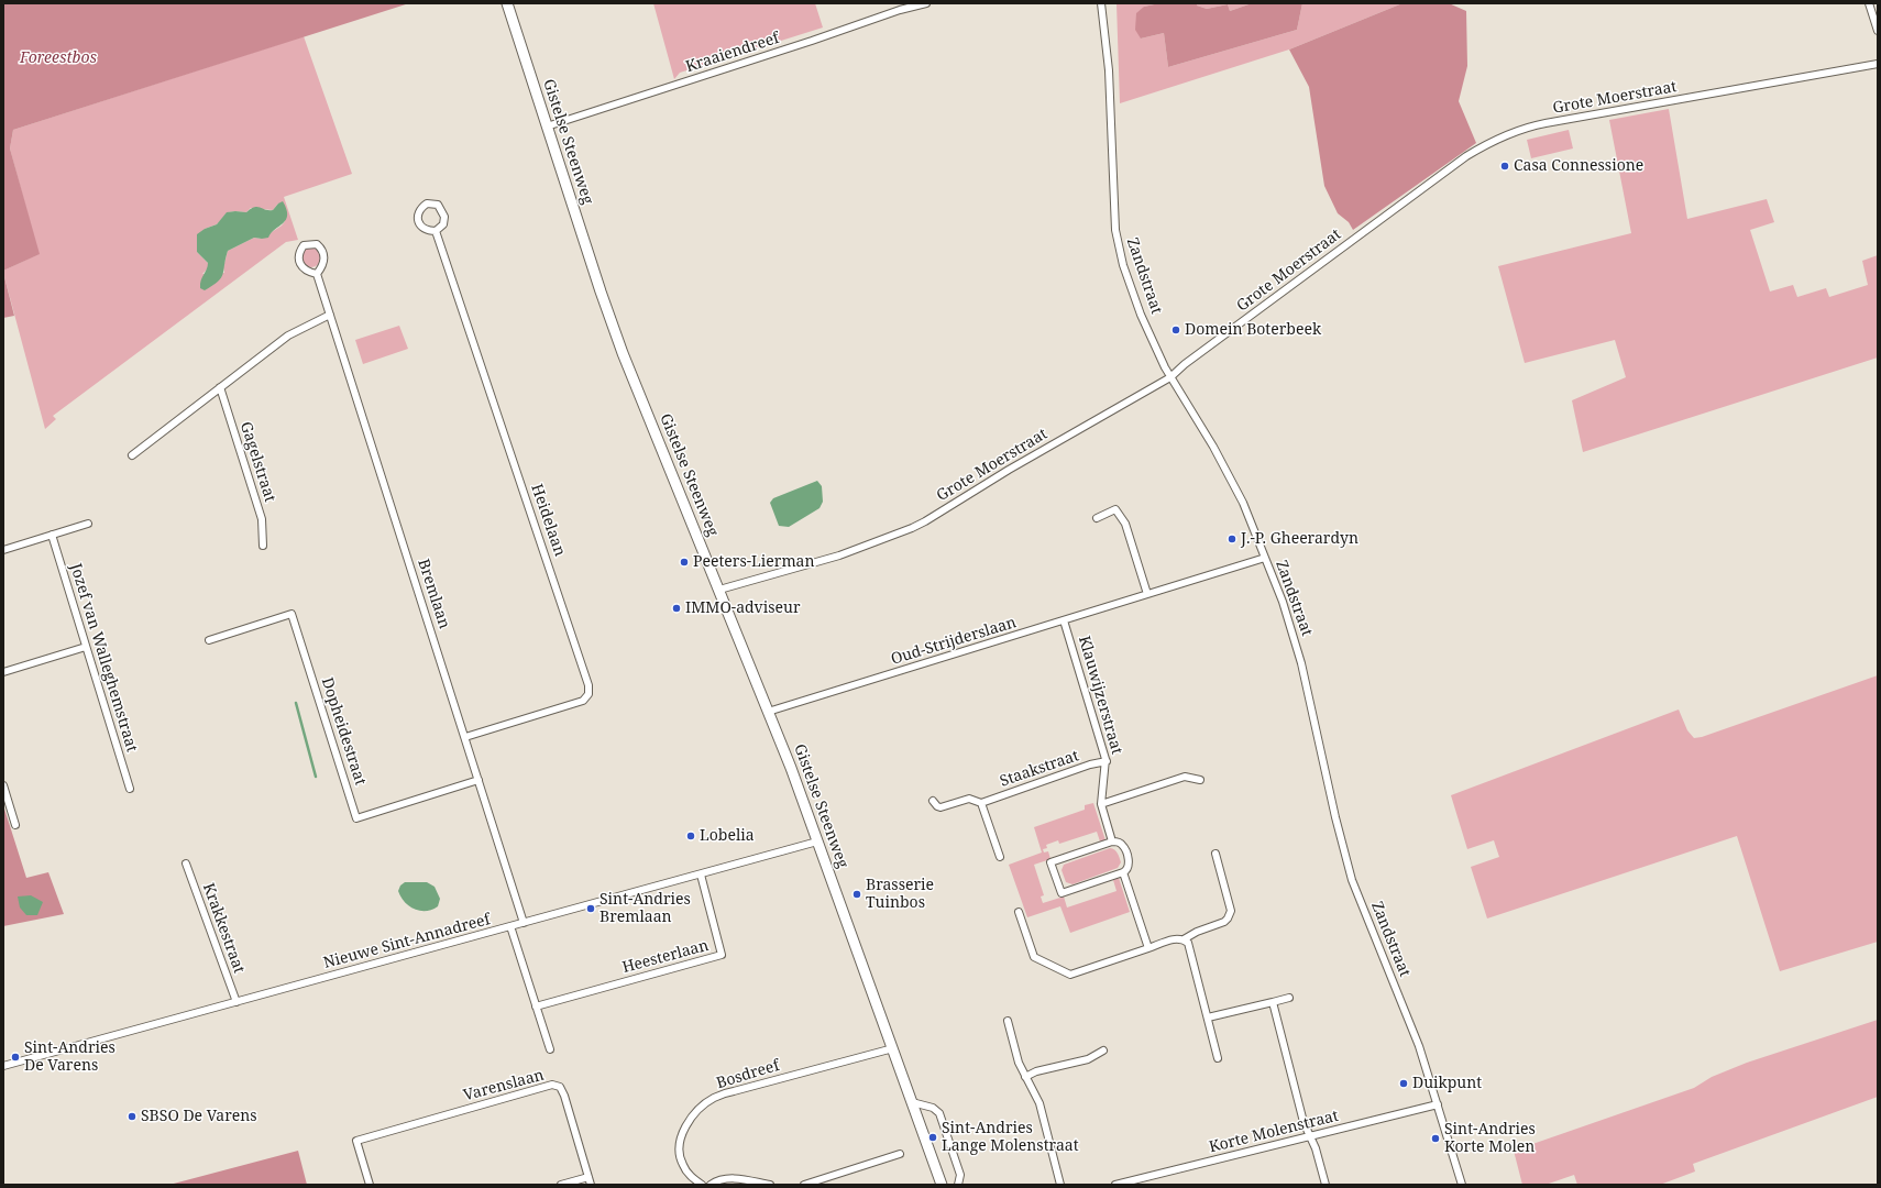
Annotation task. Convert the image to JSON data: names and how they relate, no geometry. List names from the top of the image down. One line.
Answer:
{"streets":{"main road":["Gistelse Steenweg"],"street":["Kraaiendreef","Grote Moerstraat","Zandstraat","Gagelstraat","Heidelaan","Bremlaan","Oud-Strijderslaan","Jozef van Walleghemstraat","Klauwijzerstraat","Dopheidestraat","Staakstraat","Krakkestraat","Nieuwe Sint-Annadreef","Heesterlaan","Bosdreef","Varenslaan","Korte Molenstraat"]},"crossings":[["Kraaiendreef","Gistelse Steenweg"],["Grote Moerstraat","Gistelse Steenweg"],["Grote Moerstraat","Zandstraat"],["Gistelse Steenweg","Oud-Strijderslaan"],["Gistelse Steenweg","Nieuwe Sint-Annadreef"],["Gistelse Steenweg","Bosdreef"],["Zandstraat","Oud-Strijderslaan"],["Zandstraat","Korte Molenstraat"],["Heidelaan","Bremlaan"],["Bremlaan","Dopheidestraat"],["Bremlaan","Nieuwe Sint-Annadreef"],["Oud-Strijderslaan","Klauwijzerstraat"],["Klauwijzerstraat","Staakstraat"],["Krakkestraat","Nieuwe Sint-Annadreef"],["Nieuwe Sint-Annadreef","Heesterlaan"]],"parks":["Foreestbos"],"places":["Casa Connessione","Domein Boterbeek","J.-P. Gheerardyn","Peeters-Lierman","IMMO-adviseur","Lobelia","Brasserie Tuinbos","Sint-Andries Bremlaan","Sint-Andries De Varens","Duikpunt","SBSO De Varens","Sint-Andries Lange Molenstraat","Sint-Andries Korte Molen"]}
